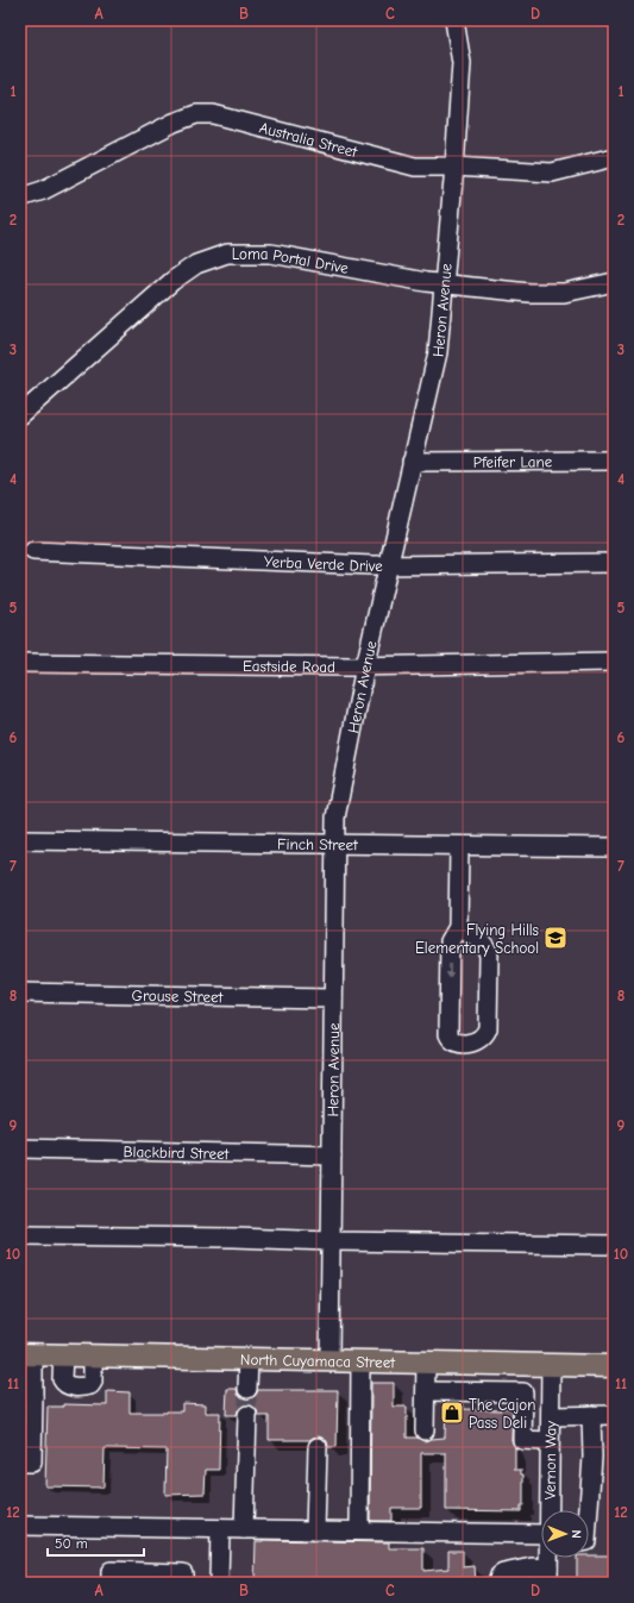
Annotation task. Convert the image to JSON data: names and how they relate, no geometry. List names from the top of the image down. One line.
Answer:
{"streets":{"main road":["North Cuyamaca Street"],"street":["Australia Street","Loma Portal Drive","Heron Avenue","Pfeifer Lane","Yerba Verde Drive","Eastside Road","Finch Street","Grouse Street","Blackbird Street","Vernon Way"]},"crossings":[["Australia Street","Heron Avenue"],["Loma Portal Drive","Heron Avenue"],["Heron Avenue","Pfeifer Lane"],["Heron Avenue","Yerba Verde Drive"],["Heron Avenue","Eastside Road"],["Heron Avenue","Finch Street"],["Heron Avenue","Grouse Street"],["Heron Avenue","Blackbird Street"],["Heron Avenue","North Cuyamaca Street"],["North Cuyamaca Street","Vernon Way"]],"places":{"school or university":["Flying Hills Elementary School"],"shop":["The Cajon Pass Deli"]},"scale_bar":"50 m","north":"right","grid":{"columns":["A","B","C","D"],"rows":["1","2","3","4","5","6","7","8","9","10","11","12"]}}
